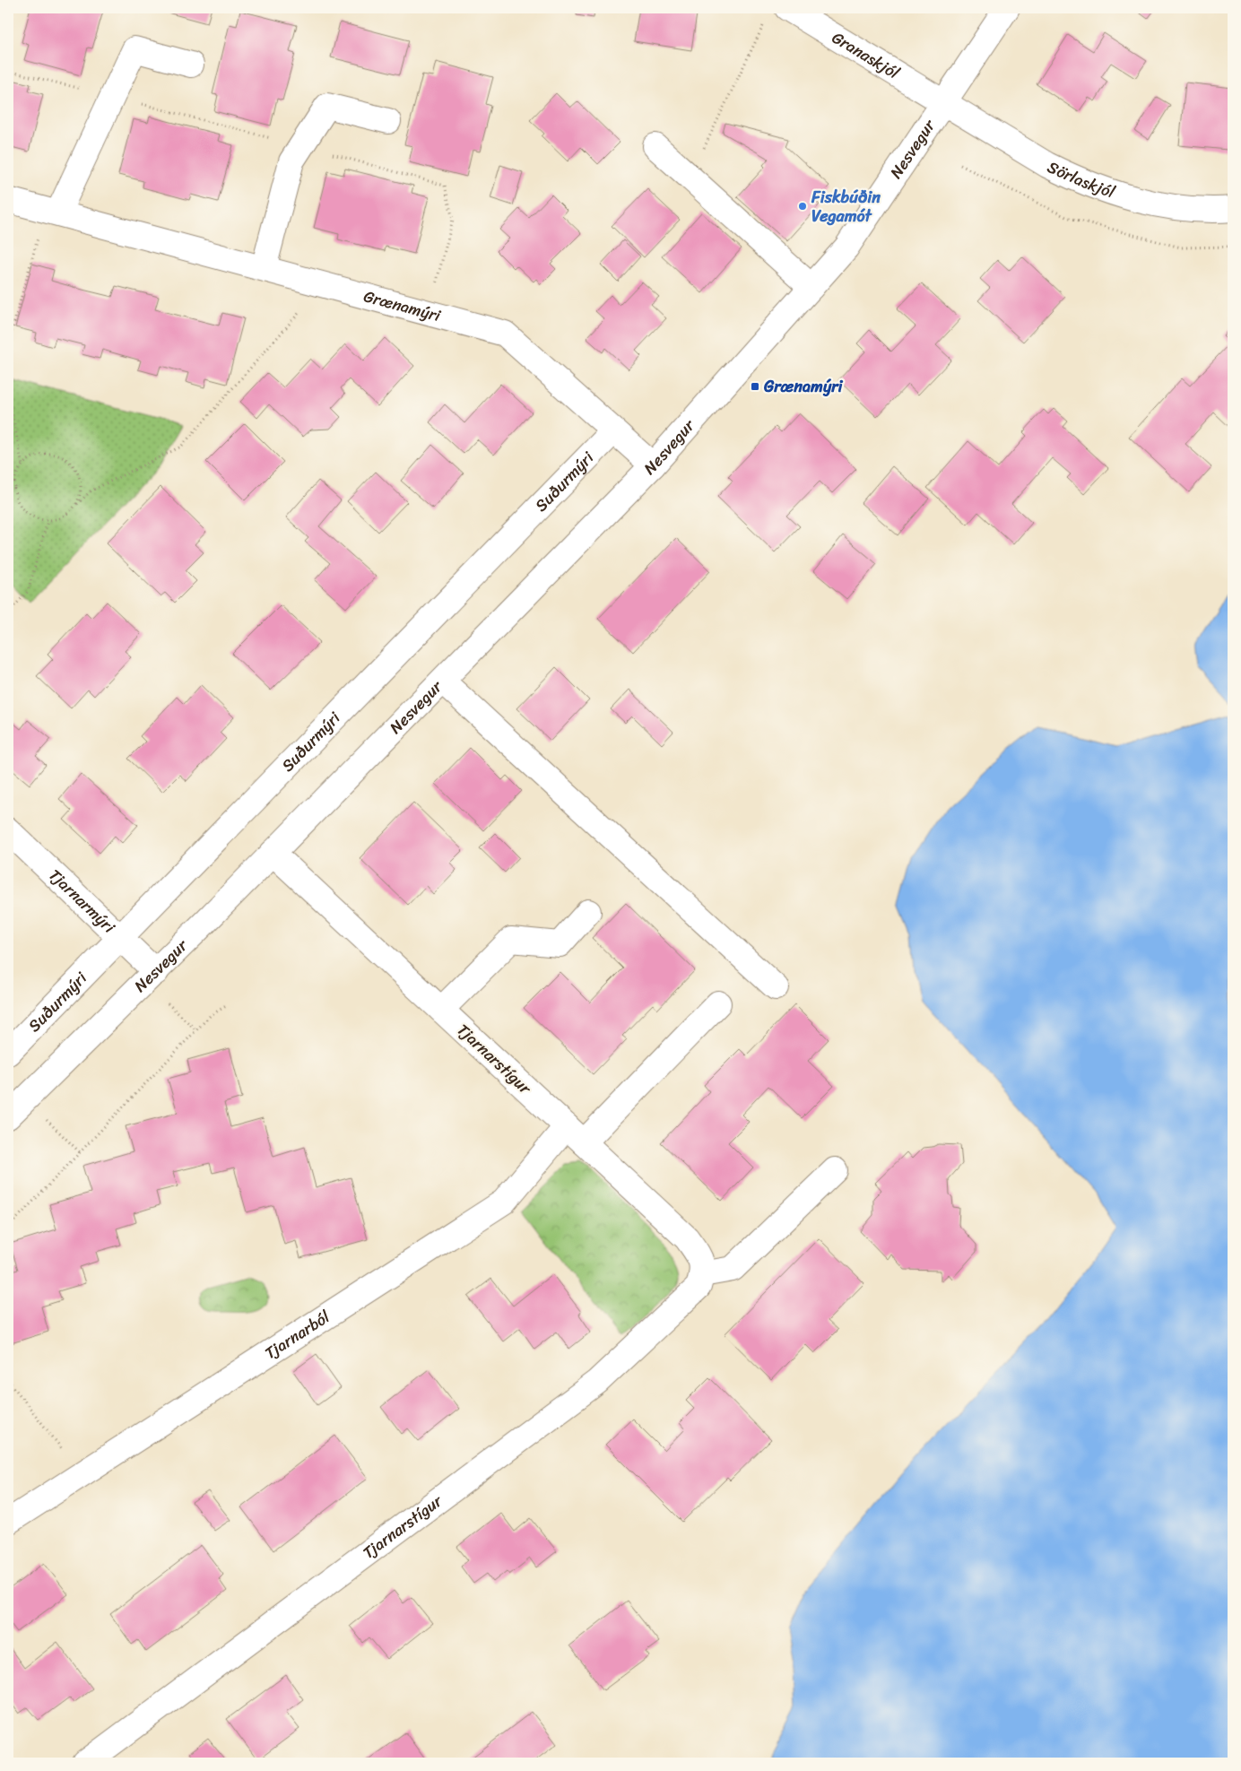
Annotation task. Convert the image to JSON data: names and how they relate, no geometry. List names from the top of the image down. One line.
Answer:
{"streets":{"street":["Granaskjól","Nesvegur","Sörlaskjól","Grænamýri","Suðurmýri","Tjarnarmýri","Tjarnarstígur","Tjarnarból"]},"crossings":[["Granaskjól","Nesvegur"],["Granaskjól","Sörlaskjól"],["Nesvegur","Sörlaskjól"],["Nesvegur","Grænamýri"],["Nesvegur","Tjarnarmýri"],["Nesvegur","Tjarnarstígur"],["Grænamýri","Suðurmýri"],["Suðurmýri","Tjarnarmýri"],["Tjarnarstígur","Tjarnarból"]],"places":{"other":["Fiskbúðin Vegamót"],"transit":["Grænamýri"]}}
